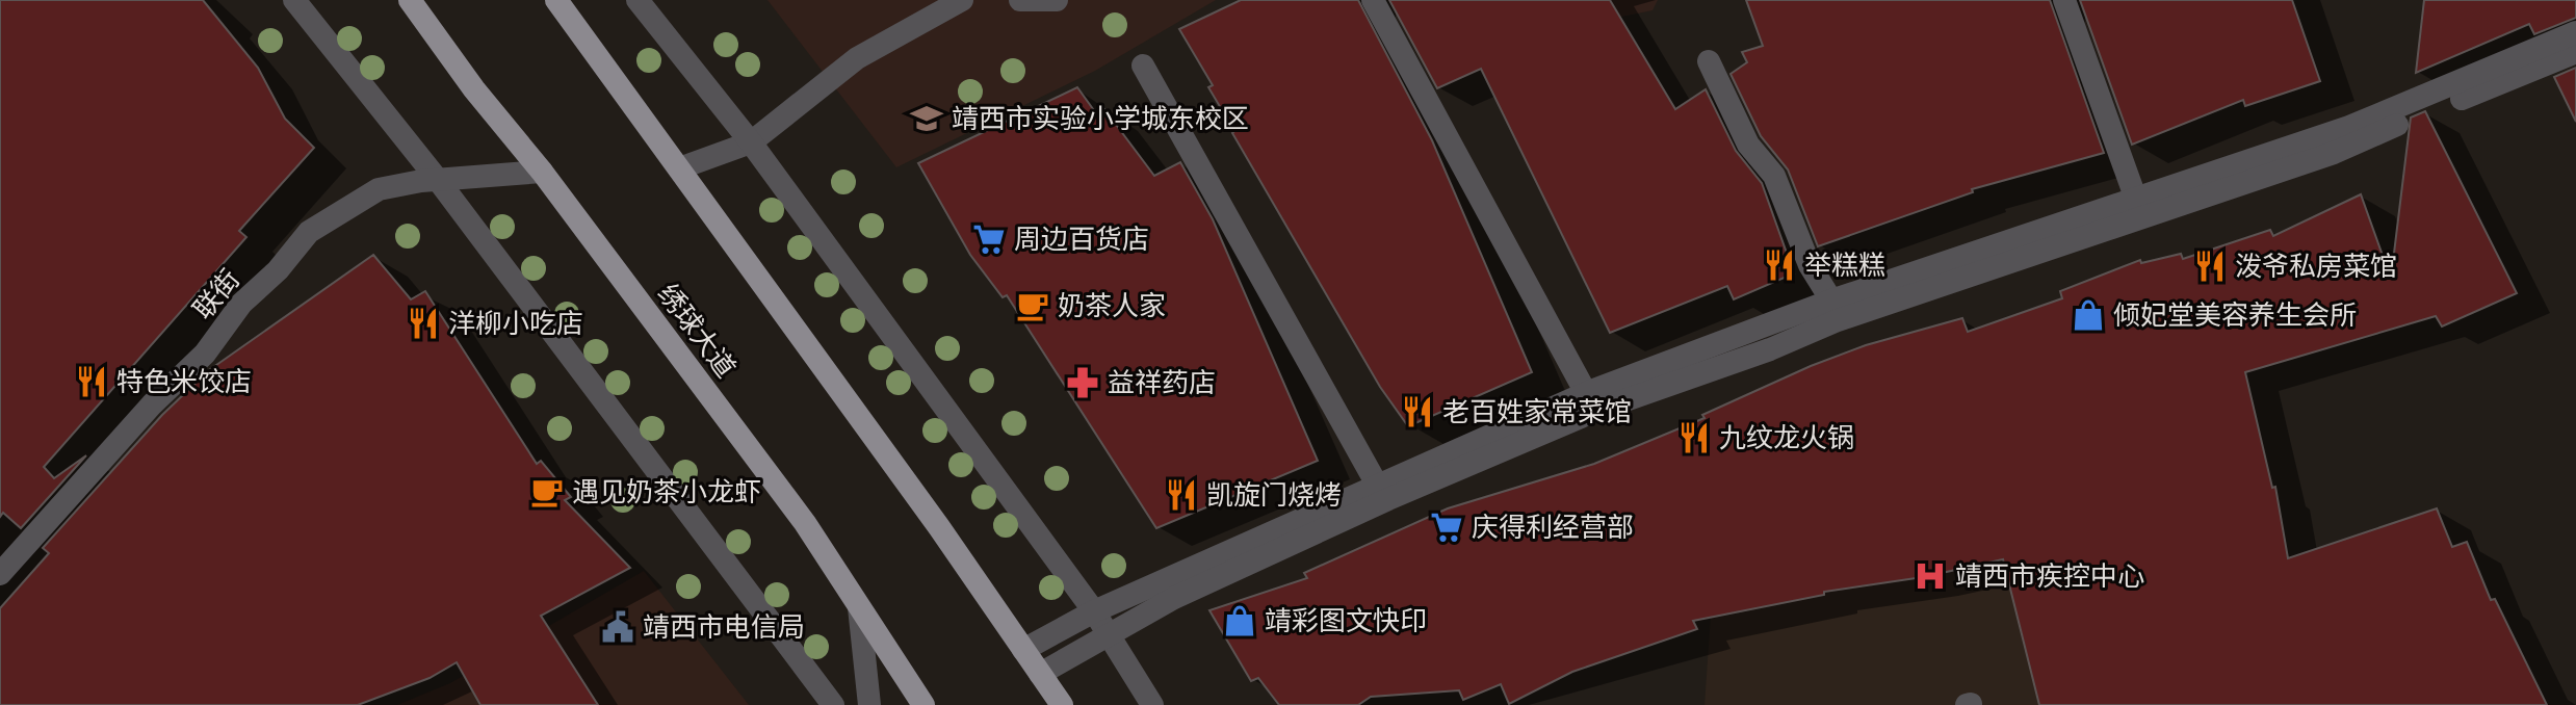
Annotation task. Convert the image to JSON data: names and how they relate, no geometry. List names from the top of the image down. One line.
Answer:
{"streets":{"main road":["绣球大道"],"street":["联街"]},"crossings":[["联街","绣球大道"]],"places":{"school or university":["靖西市实验小学城东校区"],"supermarket":["周边百货店","庆得利经营部"],"restaurant":["举糕糕","泼爷私房菜馆","洋柳小吃店","特色米饺店","老百姓家常菜馆","九纹龙火锅","凯旋门烧烤"],"cafe":["奶茶人家","遇见奶茶小龙虾"],"shop":["倾妃堂美容养生会所","靖彩图文快印"],"pharmacy":["益祥药店"],"hospital":["靖西市疾控中心"],"public building":["靖西市电信局"]}}
